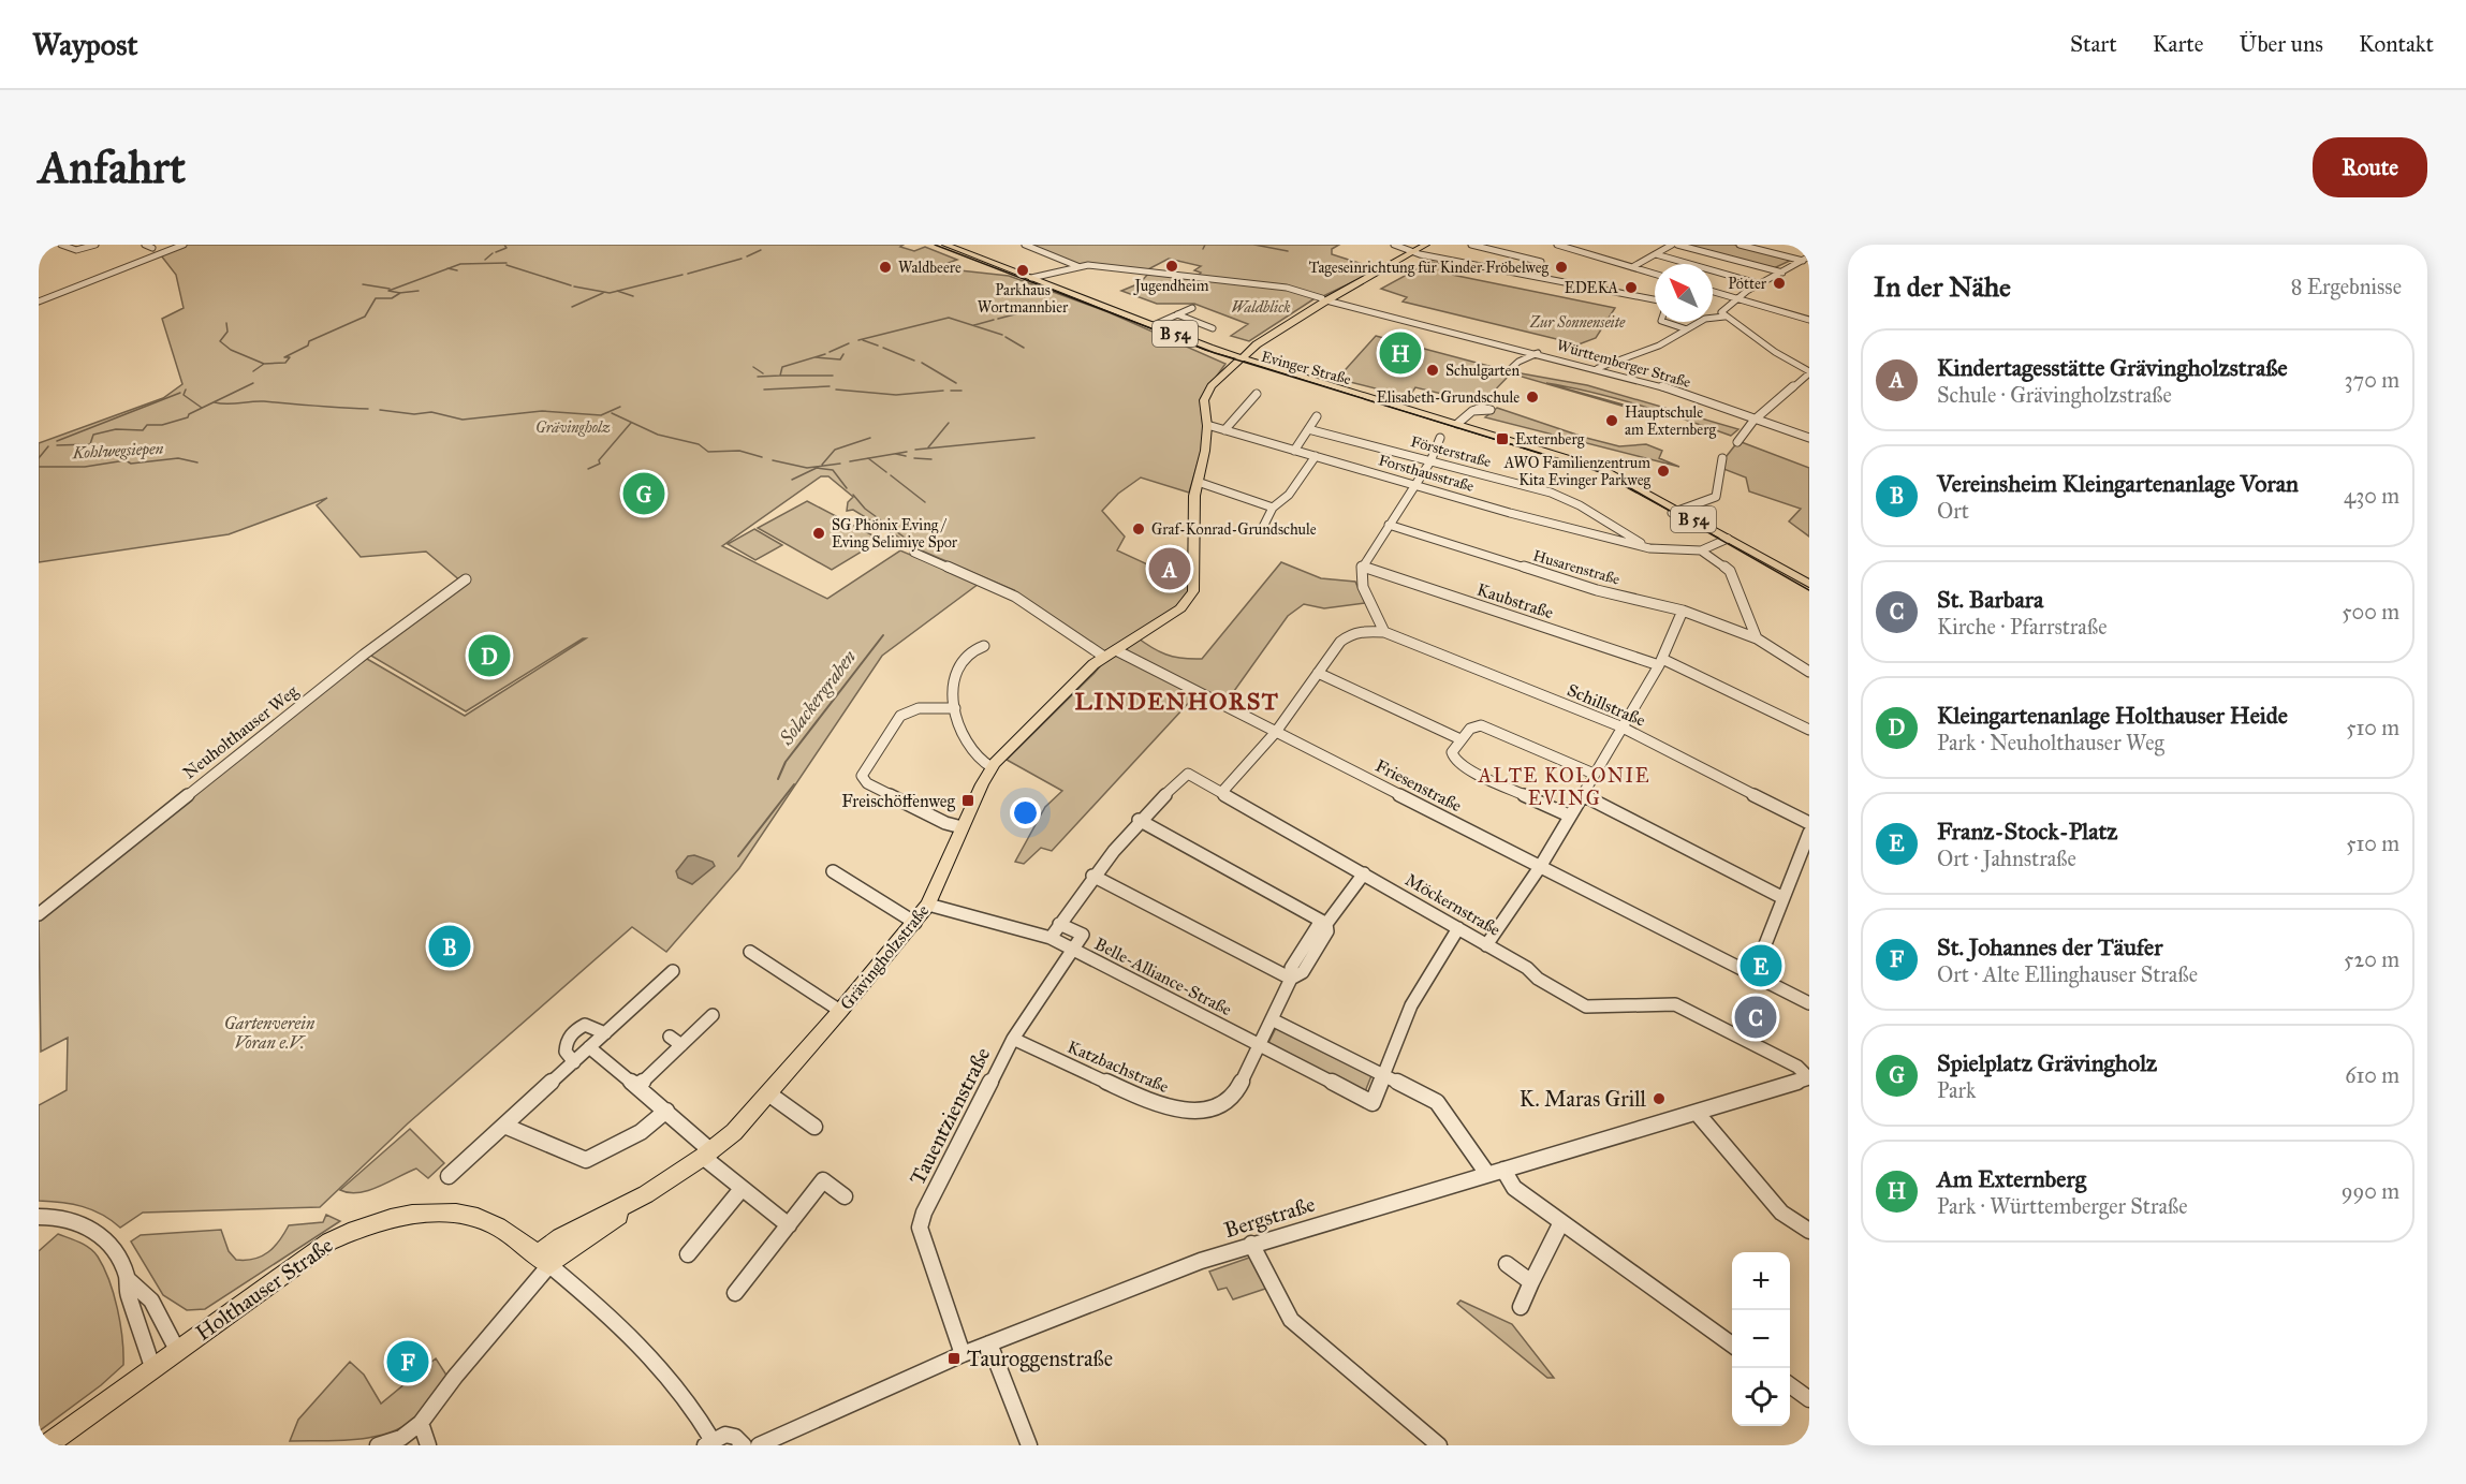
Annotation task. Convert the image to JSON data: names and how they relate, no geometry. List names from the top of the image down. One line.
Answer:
{"streets":{"main road":["B 54","Evinger Straße","Grävingholzstraße","Holthauser Straße"],"street":["Württemberger Straße","Försterstraße","Forsthausstraße","Husarenstraße","Kaubstraße","Schillstraße","Neuholthauser Weg","Friesenstraße","Möckernstraße","Belle-Alliance-Straße","Katzbachstraße","Tauentzienstraße","Bergstraße"]},"crossings":[["Württemberger Straße","Grävingholzstraße"],["Evinger Straße","Forsthausstraße"],["Evinger Straße","Grävingholzstraße"],["Försterstraße","Forsthausstraße"],["Forsthausstraße","Grävingholzstraße"],["Friesenstraße","Grävingholzstraße"],["Möckernstraße","Katzbachstraße"],["Möckernstraße","Bergstraße"],["Grävingholzstraße","Belle-Alliance-Straße"],["Grävingholzstraße","Holthauser Straße"],["Belle-Alliance-Straße","Katzbachstraße"],["Belle-Alliance-Straße","Tauentzienstraße"],["Katzbachstraße","Tauentzienstraße"],["Tauentzienstraße","Bergstraße"]],"districts":["LINDENHORST","ALTE KOLONIE EVING"],"water":["Kohlwegsiepen","Solackergraben"],"parks":["Waldblick","Zur Sonnenseite","Grävingholz","Gartenverein Voran e.V."],"places":{"other":["Jugendheim","Waldbeere","Tageseinrichtung für Kinder Fröbelweg","Parkhaus Wortmannbier","Pötter","EDEKA","Schulgarten","Elisabeth-Grundschule","Hauptschule am Externberg","AWO Familienzentrum Kita Evinger Parkweg","Graf-Konrad-Grundschule","SG Phönix Eving / Eving Selimiye Spor","K. Maras Grill"],"transit":["Externberg","Freischöffenweg","Tauroggenstraße"]},"north":"top left","page":{"header":"Waypost","nav":["Start","Karte","Über uns","Kontakt"],"buttons":"Route","title":"Anfahrt","heading":["In der Nähe","8 Ergebnisse"],"list":[{"mark":"A","name":"Kindertagesstätte Grävingholzstraße","note":"Schule · Grävingholzstraße","value":"370 m"},{"mark":"B","name":"Vereinsheim Kleingartenanlage Voran","note":"Ort","value":"430 m"},{"mark":"C","name":"St. Barbara","note":"Kirche · Pfarrstraße","value":"500 m"},{"mark":"D","name":"Kleingartenanlage Holthauser Heide","note":"Park · Neuholthauser Weg","value":"510 m"},{"mark":"E","name":"Franz-Stock-Platz","note":"Ort · Jahnstraße","value":"510 m"},{"mark":"F","name":"St. Johannes der Täufer","note":"Ort · Alte Ellinghauser Straße","value":"520 m"},{"mark":"G","name":"Spielplatz Grävingholz","note":"Park","value":"610 m"},{"mark":"H","name":"Am Externberg","note":"Park · Württemberger Straße","value":"990 m"}],"pins":["H","G","A","D","B","E","C","F"],"map_buttons":["+","−"]}}
